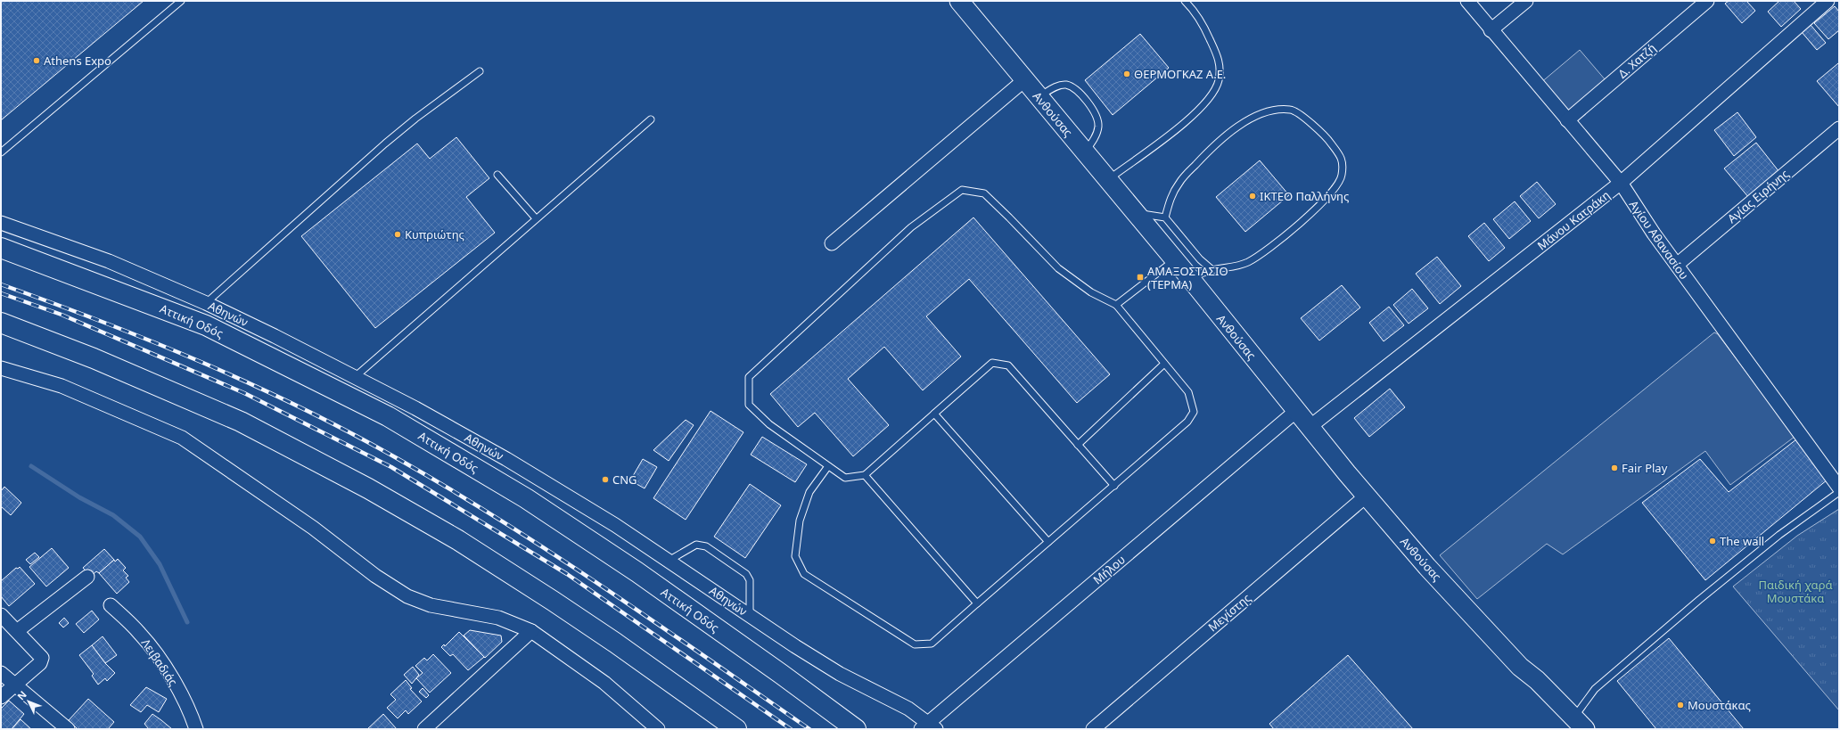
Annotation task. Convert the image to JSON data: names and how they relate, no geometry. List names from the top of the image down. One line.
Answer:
{"streets":{"highway":["Αττική Οδός"],"street":["Δ. Χατζή","Ανθούσας","Αγίας Ειρήνης","Μάνου Κατράκη","Αγίου Αθανασίου","Αθηνών","Μήλου","Μεγίστης","Λειβαδιάς"]},"crossings":[["Δ. Χατζή","Αγίου Αθανασίου"],["Ανθούσας","Μάνου Κατράκη"],["Ανθούσας","Μήλου"],["Ανθούσας","Μεγίστης"],["Αγίας Ειρήνης","Αγίου Αθανασίου"],["Μάνου Κατράκη","Αγίου Αθανασίου"],["Αθηνών","Μήλου"]],"parks":["Παιδική χαρά Μουστάκα"],"places":{"other":["Athens Expo","ΘΕΡΜΟΓΚΑΖ Α.Ε.","ΙΚΤΕΟ Παλλήνης","Κυπριώτης","Fair Play","CNG","The wall","Μουστάκας"],"transit":["ΑΜΑΞΟΣΤΑΣΙΟ (ΤΕΡΜΑ)"]},"north":"top left"}
